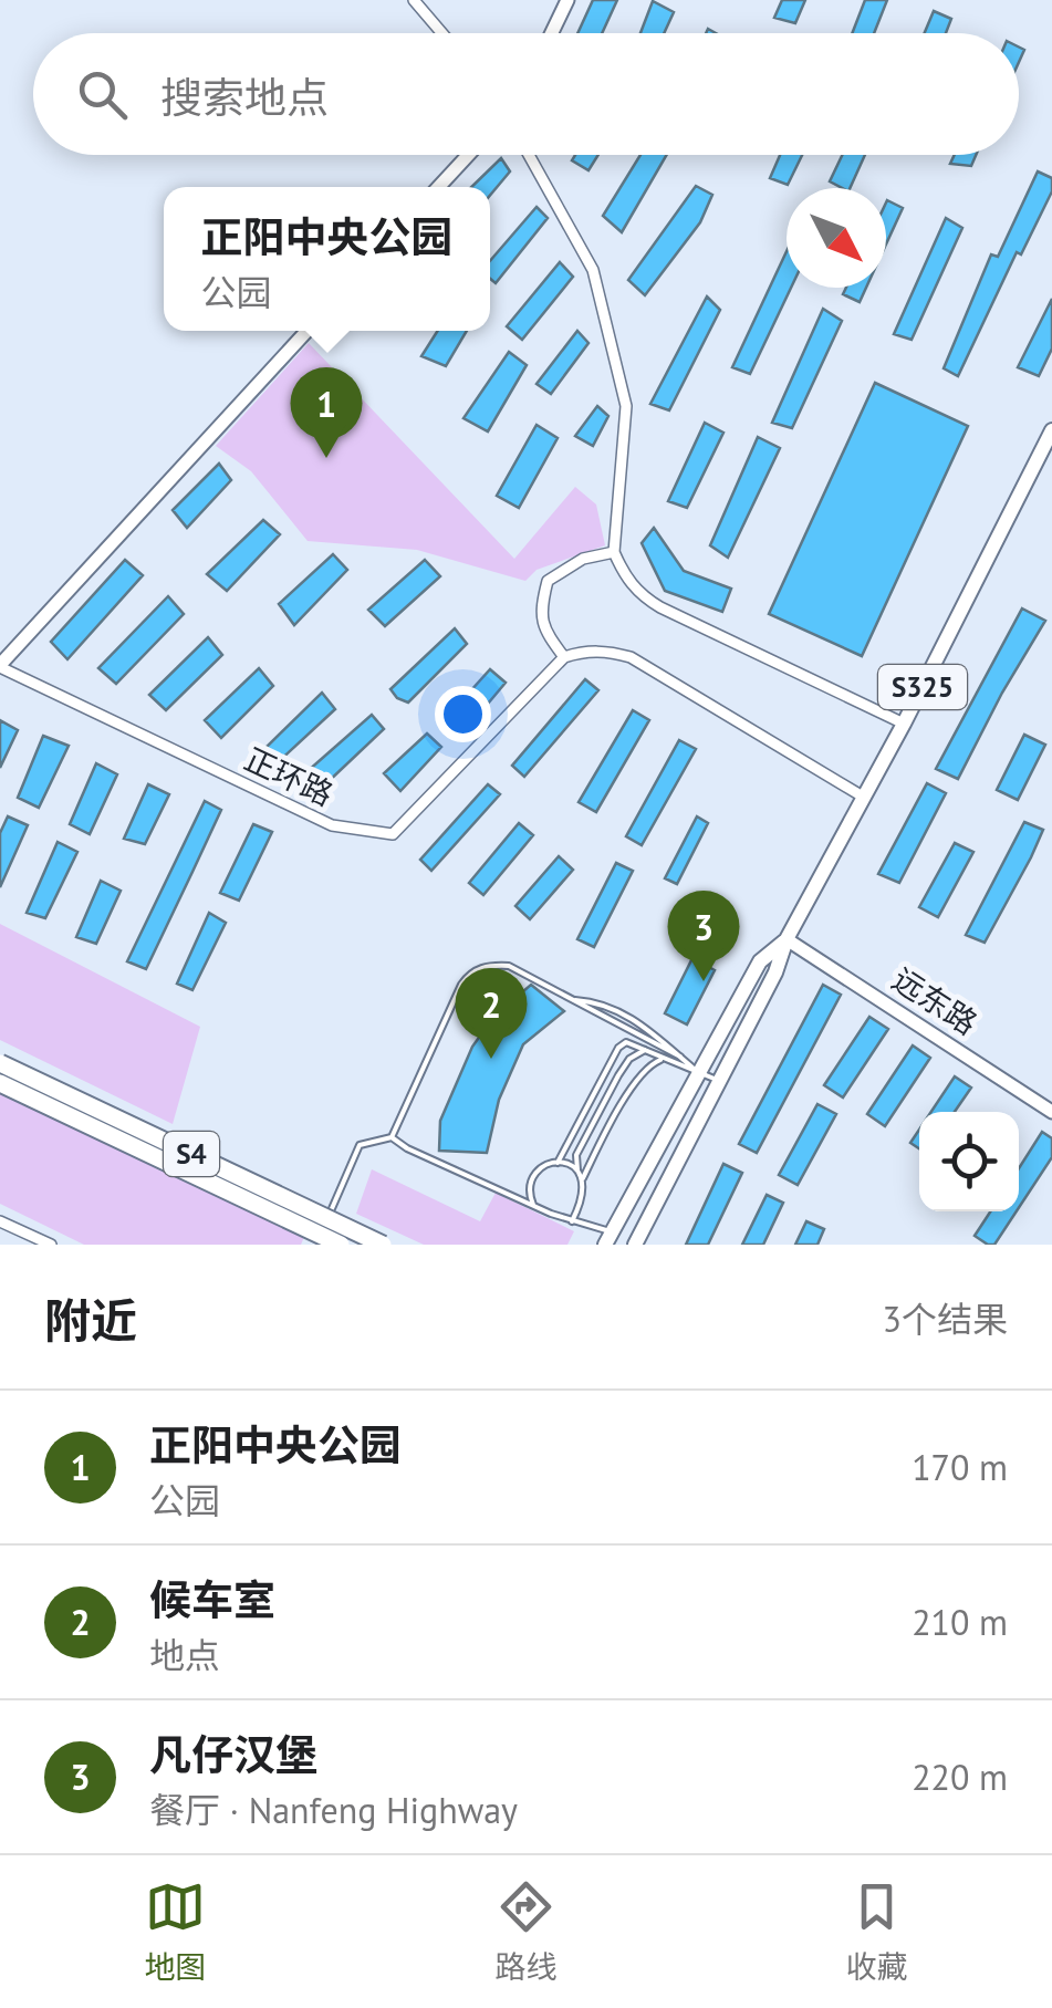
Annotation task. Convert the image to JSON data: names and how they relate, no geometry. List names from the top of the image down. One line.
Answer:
{"streets":{"highway":["S4"],"main road":["S325"],"street":["正环路","远东路"]},"crossings":[["S325","远东路"]],"north":"bottom right","page":{"search":"搜索地点","popup":["正阳中央公园","公园"],"pins":["1","3","2"],"heading":["附近","3个结果"],"list":[{"mark":"1","name":"正阳中央公园","note":"公园","value":"170 m"},{"mark":"2","name":"候车室","note":"地点","value":"210 m"},{"mark":"3","name":"凡仔汉堡","note":"餐厅 · Nanfeng Highway","value":"220 m"}],"nav":["地图","路线","收藏"]}}
